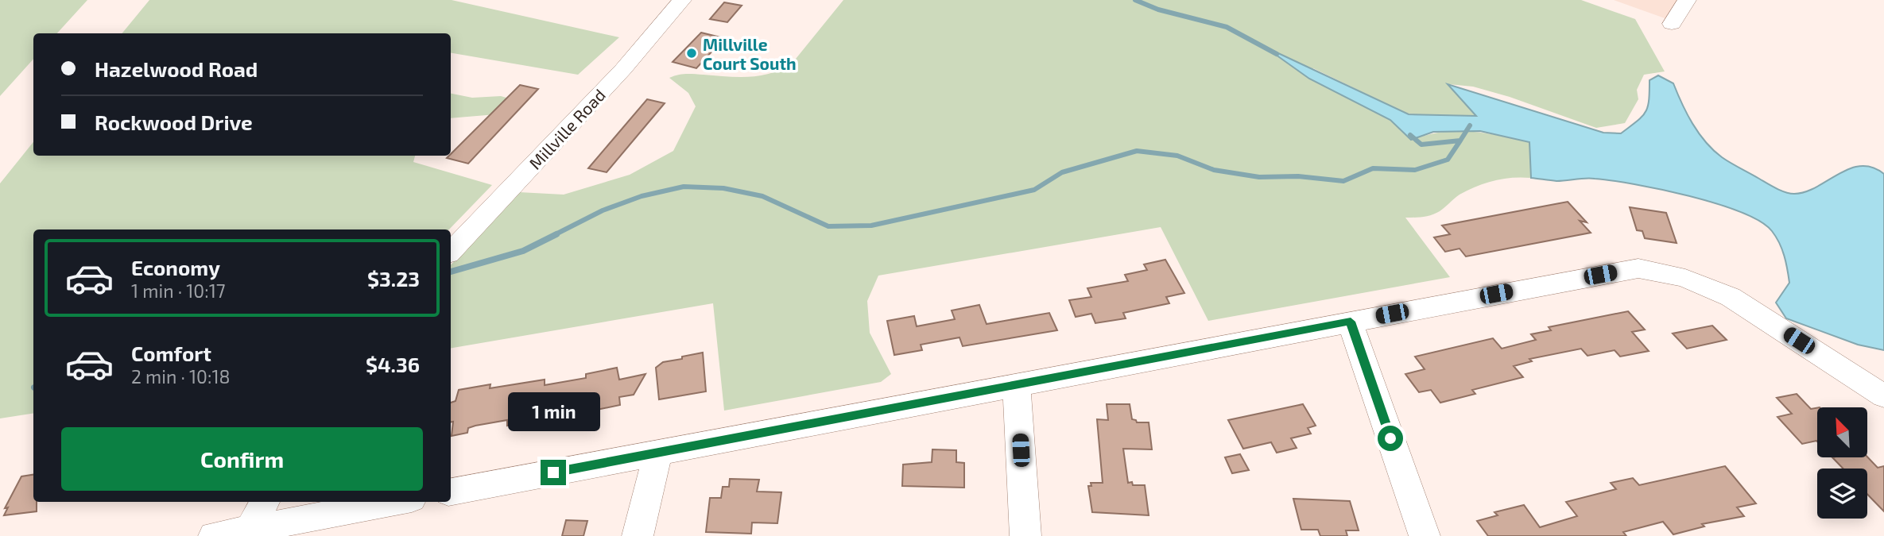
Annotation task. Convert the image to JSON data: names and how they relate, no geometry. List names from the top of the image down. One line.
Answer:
{"streets":{"street":["Millville Road"]},"places":["Millville Court South"],"north":"top left","page":{"banner":["Hazelwood Road","Rockwood Drive"],"list":[{"name":"Economy","note":"1 min · 10:17","value":"$3.23"},{"name":"Comfort","note":"2 min · 10:18","value":"$4.36"}],"bubble":"1 min","buttons":"Confirm"}}
